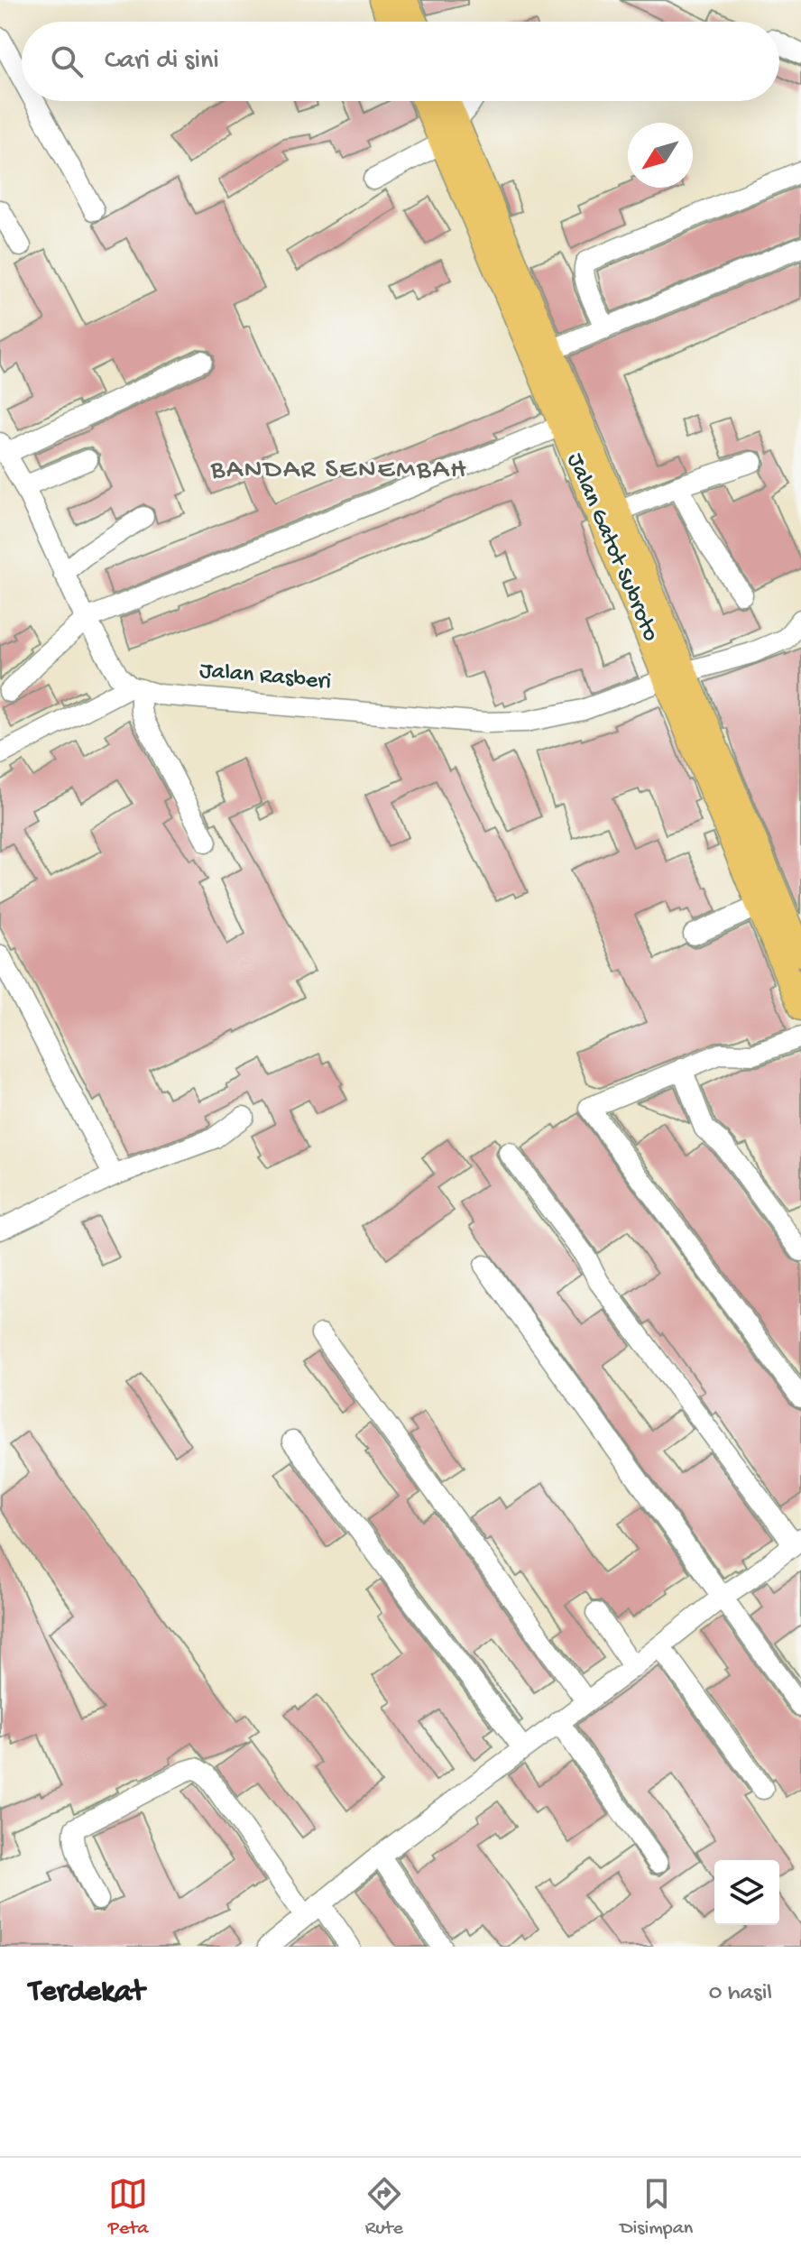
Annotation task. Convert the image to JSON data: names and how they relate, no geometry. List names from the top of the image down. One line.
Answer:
{"streets":{"main road":["Jalan Gatot Subroto"],"street":["Jalan Rasberi"]},"crossings":[["Jalan Gatot Subroto","Jalan Rasberi"]],"districts":["BANDAR SENEMBAH"],"north":"bottom left","page":{"search":"Cari di sini","heading":["Terdekat","0 hasil"],"nav":["Peta","Rute","Disimpan"]}}
